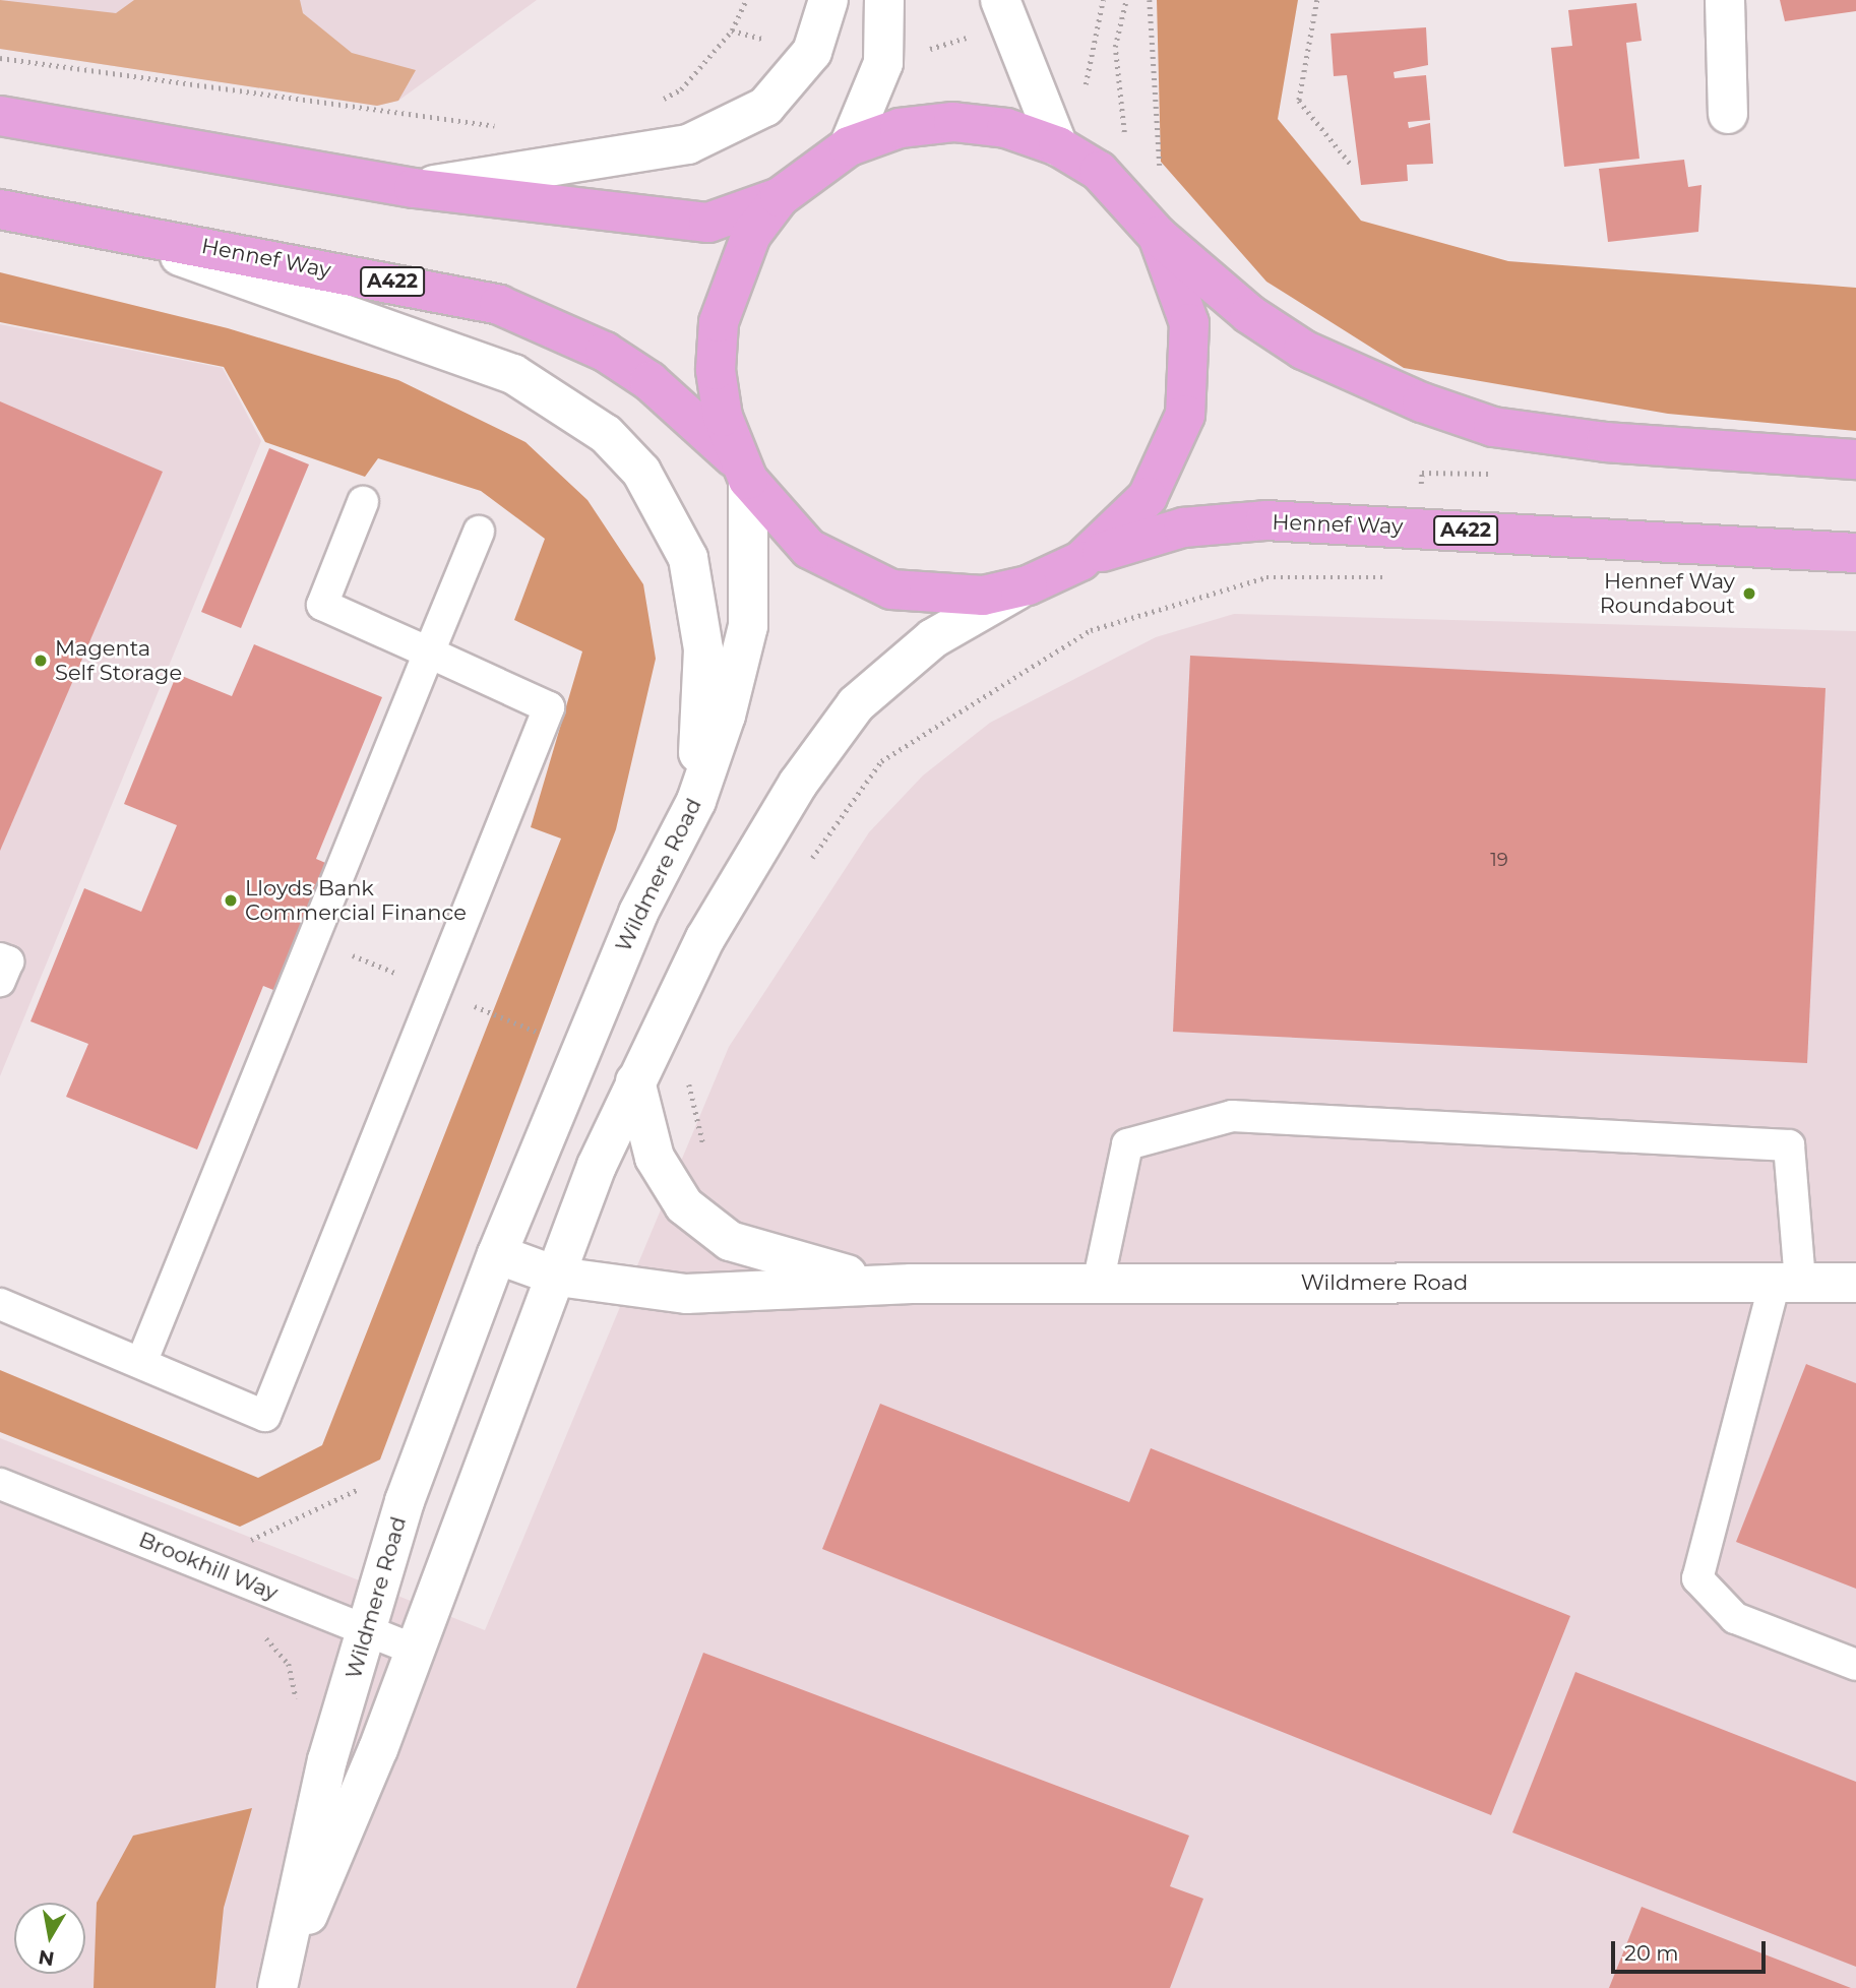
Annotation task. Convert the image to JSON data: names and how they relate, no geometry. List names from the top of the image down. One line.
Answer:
{"streets":{"highway":["Hennef Way","A422"],"street":["Wildmere Road"],"lane":["Brookhill Way"]},"crossings":[["Hennef Way","Wildmere Road"],["Wildmere Road","Brookhill Way"]],"places":["Hennef Way Roundabout","Magenta Self Storage","Lloyds Bank Commercial Finance"],"house_numbers":["19"],"scale_bar":"20 m","north":"bottom"}
